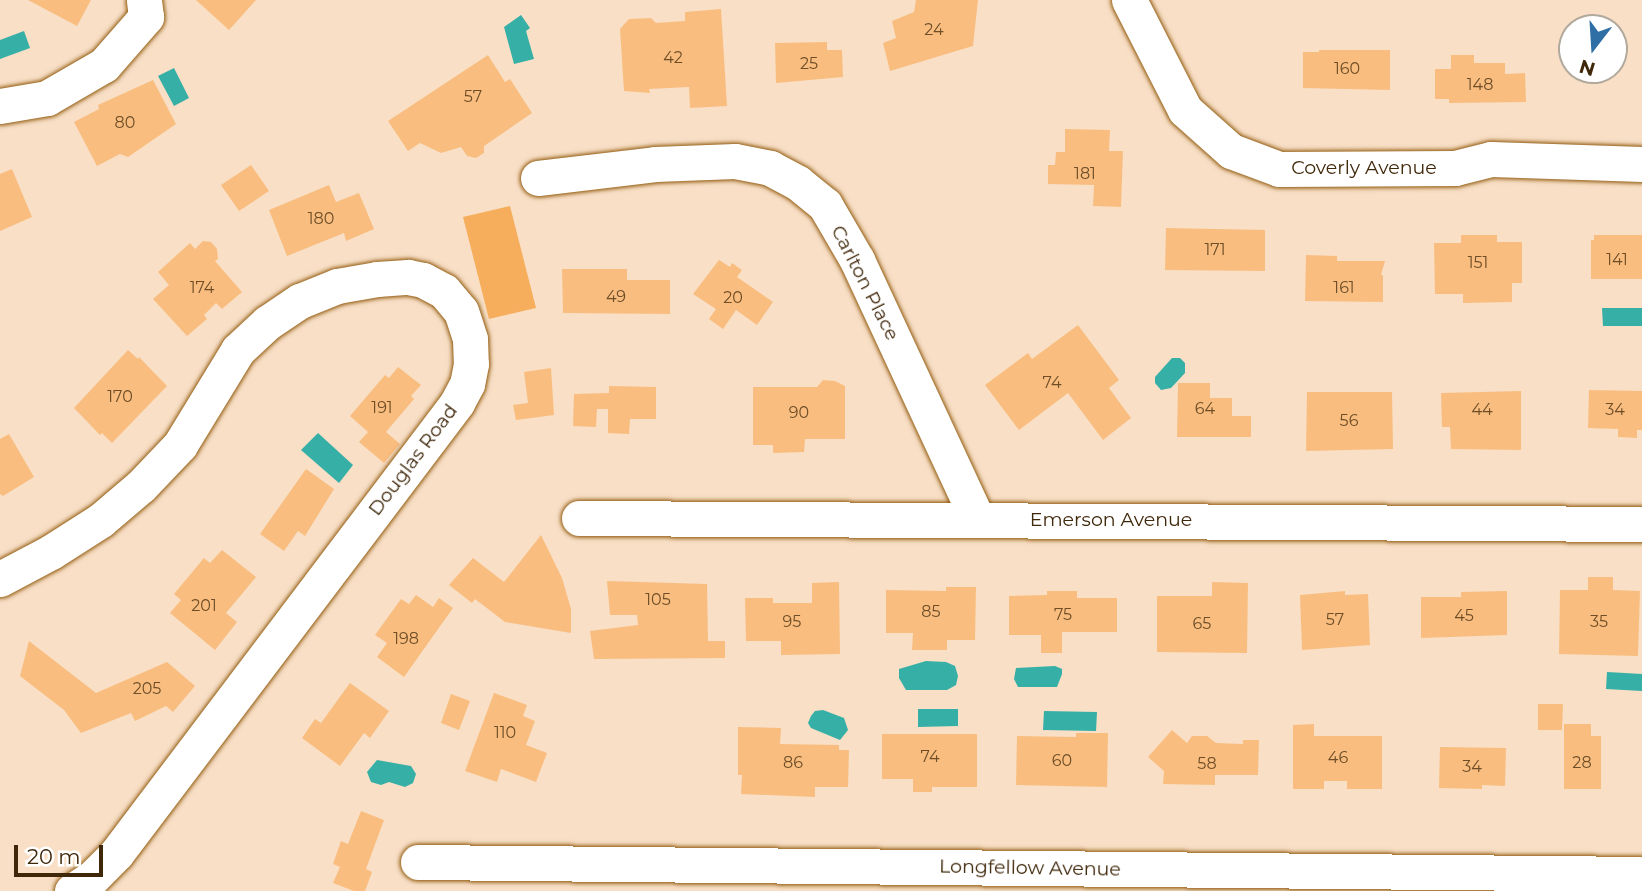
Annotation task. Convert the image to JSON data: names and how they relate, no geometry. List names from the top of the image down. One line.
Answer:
{"streets":{"street":["Coverly Avenue","Carlton Place","Douglas Road","Emerson Avenue","Longfellow Avenue"]},"crossings":[["Carlton Place","Emerson Avenue"]],"house_numbers":["24","42","25","160","148","57","80","181","180","171","141","151","174","161","49","20","74","170","191","64","44","34","90","56","105","201","85","75","45","57","95","35","65","198","205","110","74","46","60","86","28","58","34"],"scale_bar":"20 m","north":"bottom"}
